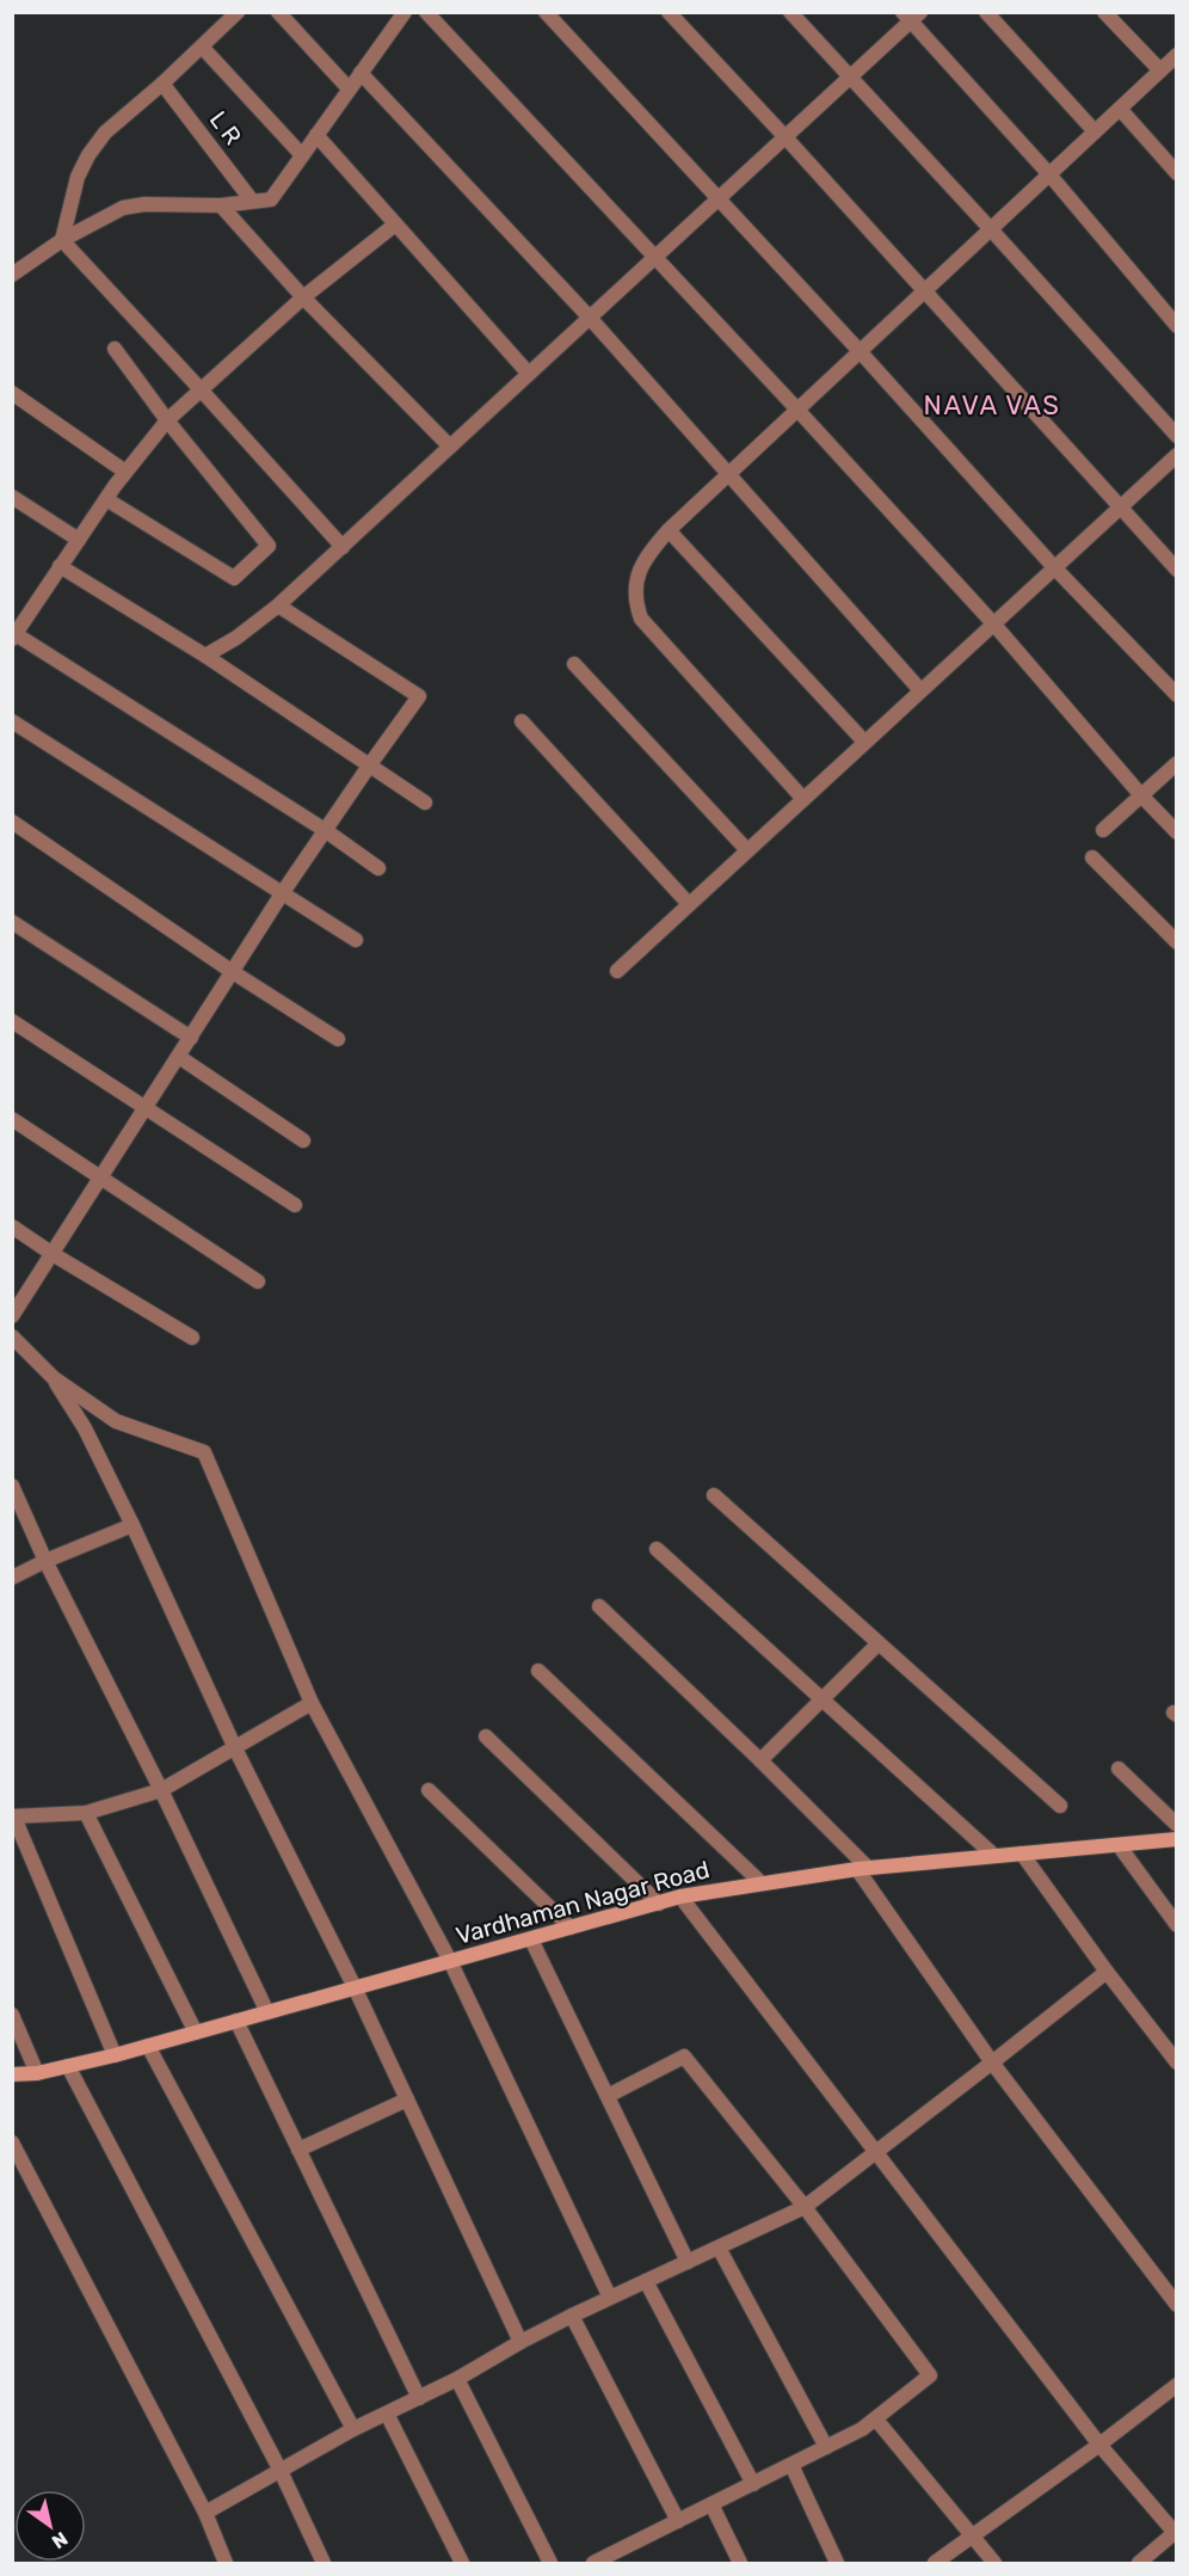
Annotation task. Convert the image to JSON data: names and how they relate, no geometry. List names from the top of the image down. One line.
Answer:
{"streets":{"street":["L R","Vardhaman Nagar Road"]},"districts":["NAVA VAS"],"north":"bottom right"}
